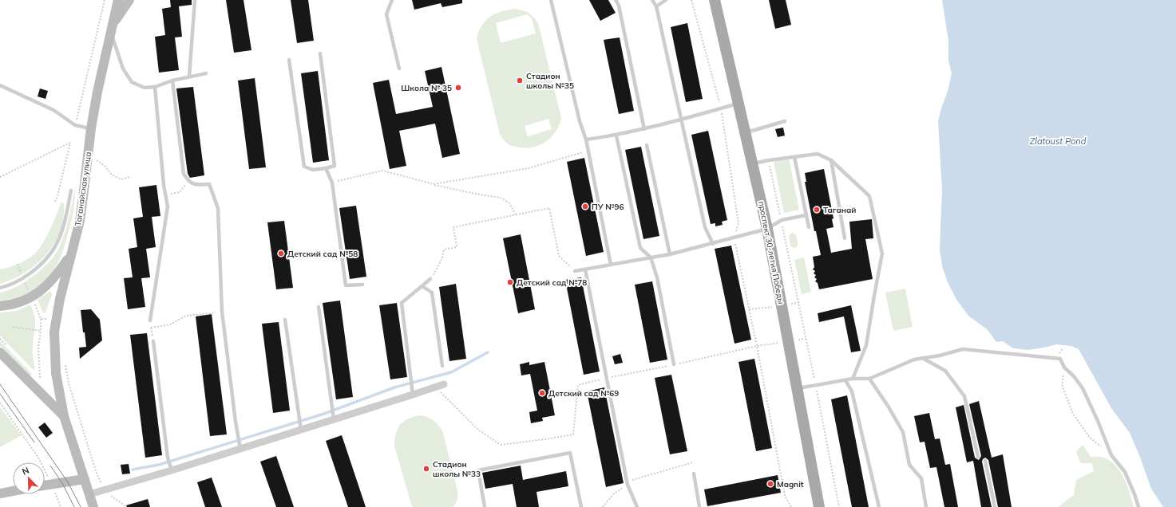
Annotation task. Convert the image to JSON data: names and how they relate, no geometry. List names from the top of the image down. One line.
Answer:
{"streets":{"main road":["Таганайская улица","проспект 30-летия Победы"]},"water":["Zlatoust Pond"],"places":["Стадион школы №35","Школа № 35","ПУ №96","Таганай","Детский сад №58","Детский сад №78","Детский сад №69","Стадион школы №33","Magnit"],"north":"top left"}
